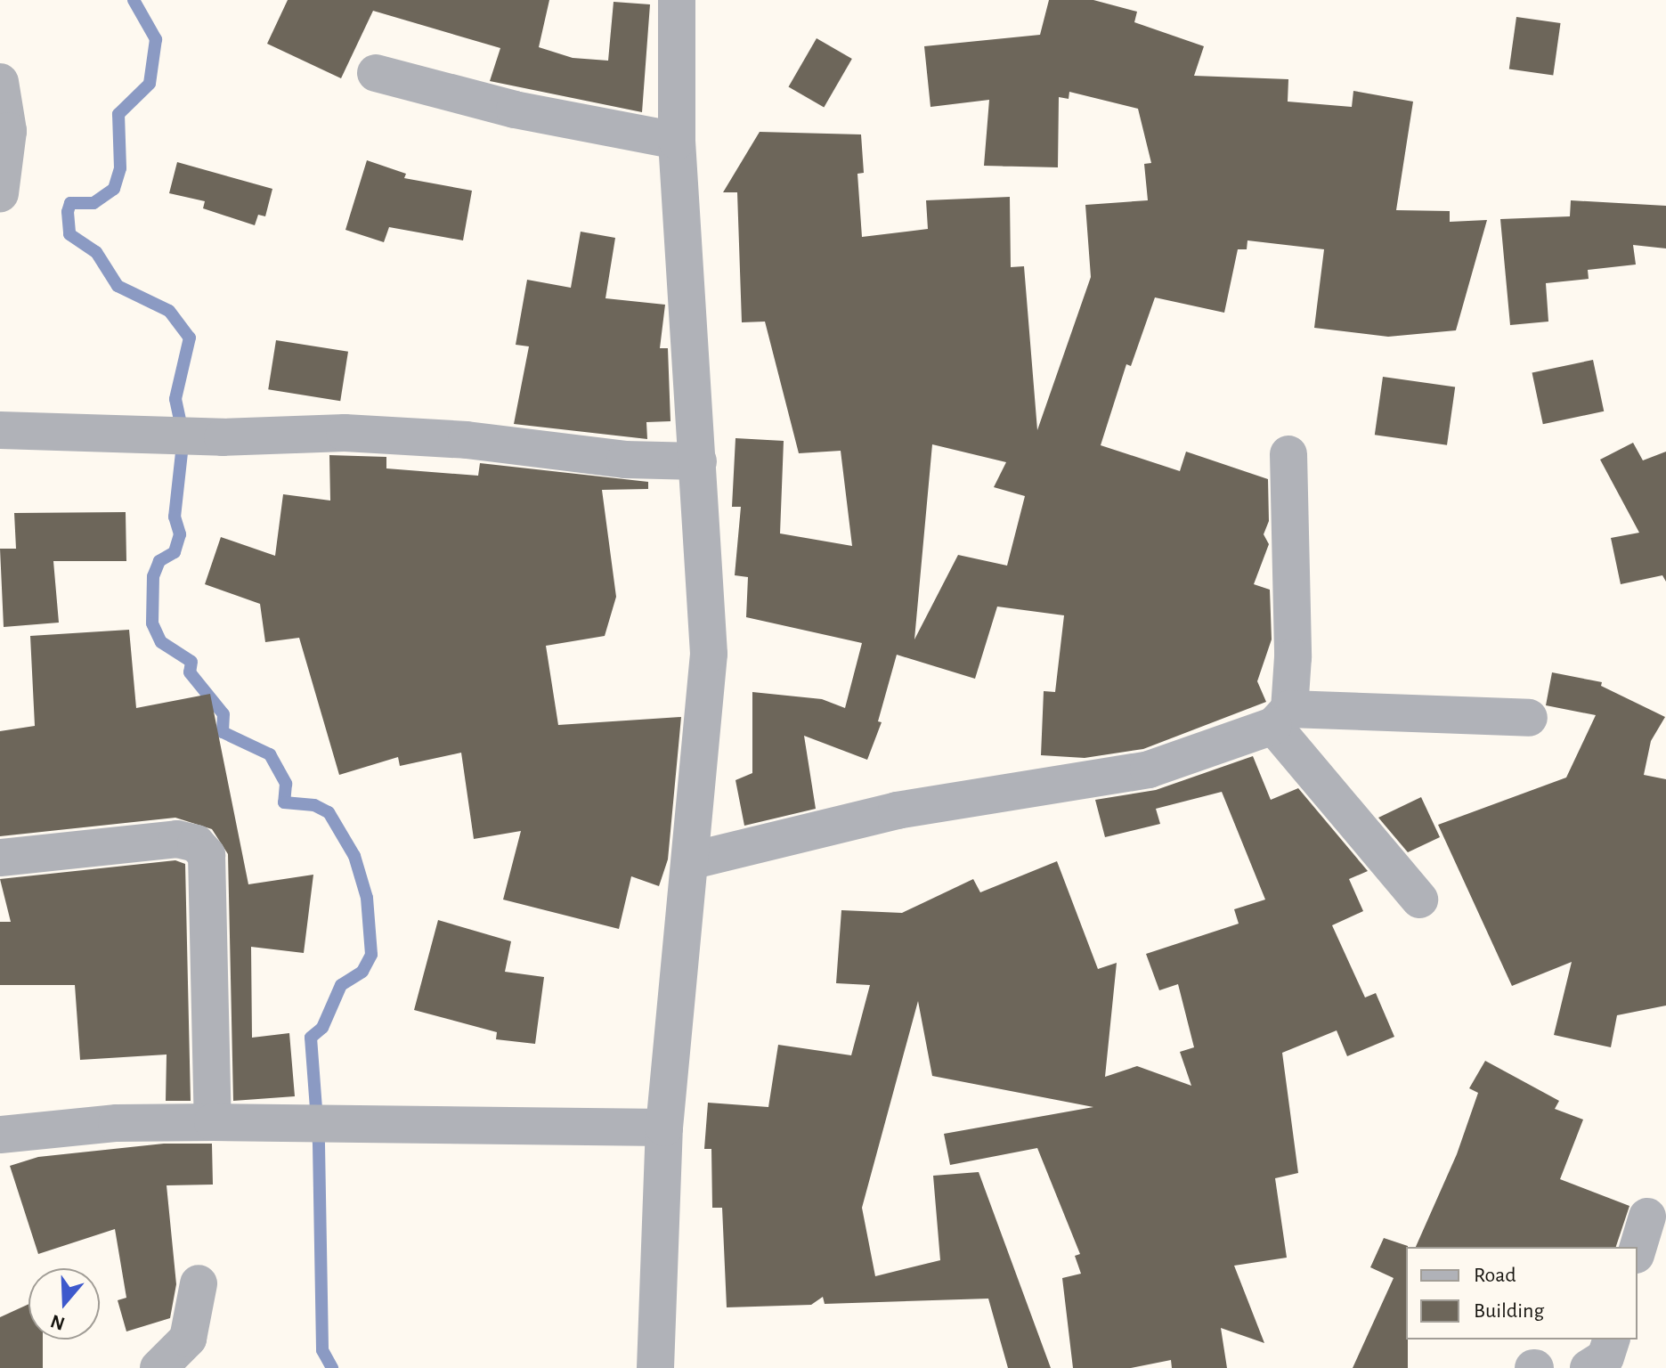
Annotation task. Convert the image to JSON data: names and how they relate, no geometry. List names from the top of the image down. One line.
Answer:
{"legend":["Road","Building"],"north":"bottom"}
